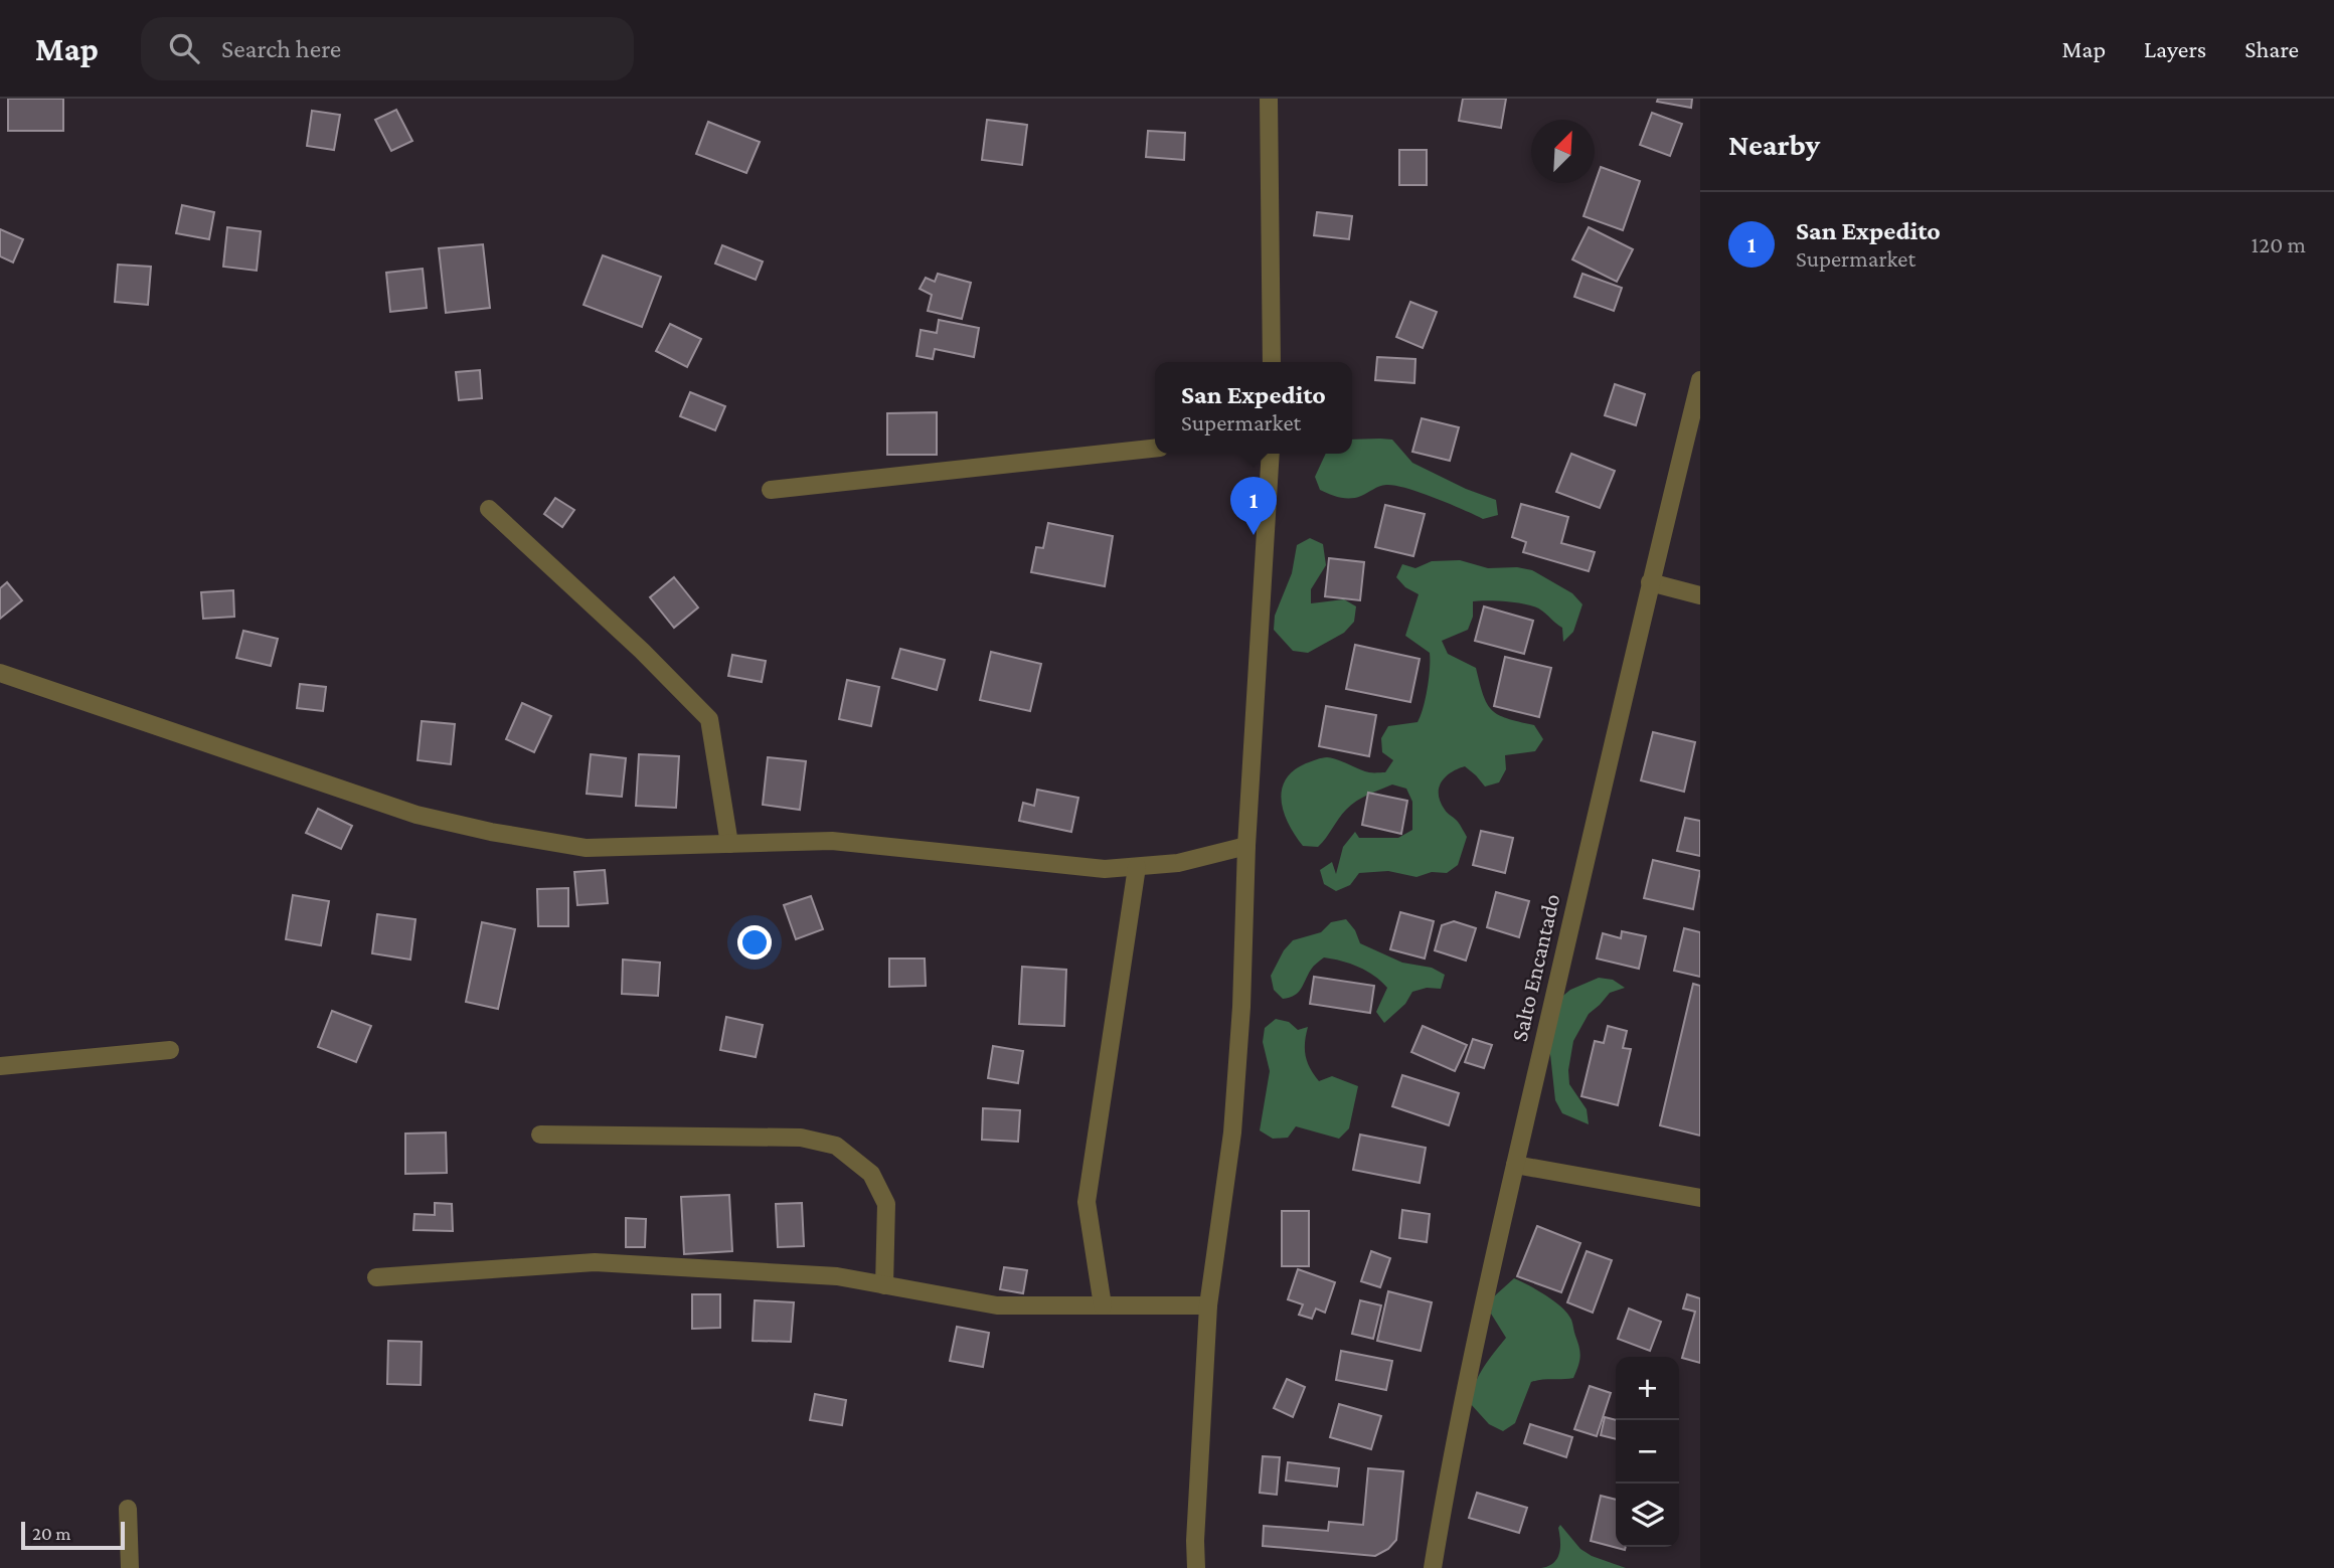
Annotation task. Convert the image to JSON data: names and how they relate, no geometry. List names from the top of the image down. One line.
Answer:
{"streets":{"street":["Salto Encantado"]},"scale_bar":"20 m","north":"top right","page":{"header":"Map","search":"Search here","nav":["Map","Layers","Share"],"heading":"Nearby","list":[{"mark":"1","name":"San Expedito","note":"Supermarket","value":"120 m"}],"popup":["San Expedito","Supermarket"],"pins":"1","map_buttons":["+","−"],"scale":"20 m"}}
